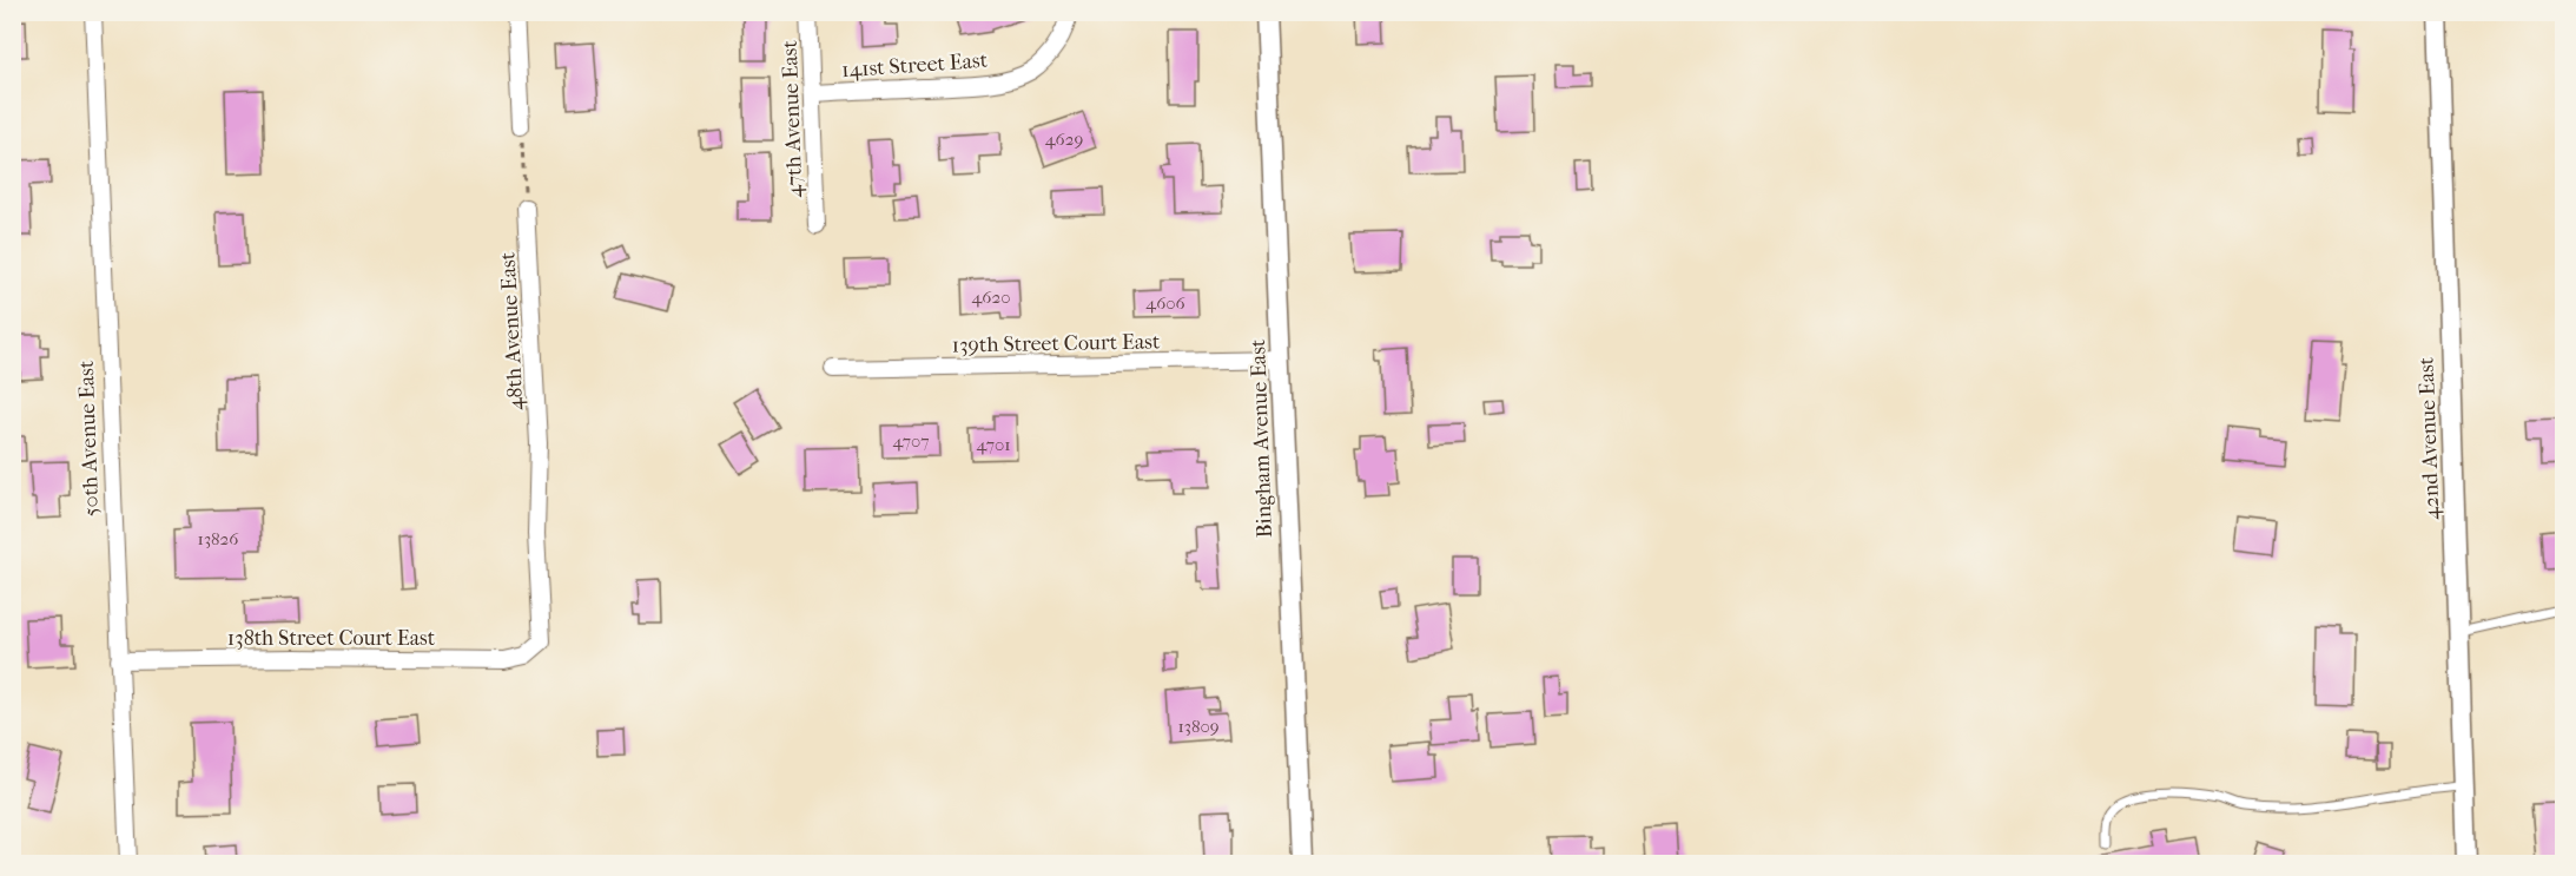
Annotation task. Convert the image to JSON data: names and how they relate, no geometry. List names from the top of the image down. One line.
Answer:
{"streets":{"street":["141st Street East","47th Avenue East","48th Avenue East","139th Street Court East","50th Avenue East","Bingham Avenue East","42nd Avenue East","138th Street Court East"]},"crossings":[["141st Street East","47th Avenue East"],["48th Avenue East","138th Street Court East"],["139th Street Court East","Bingham Avenue East"],["50th Avenue East","138th Street Court East"]],"house_numbers":["4629","4620","4606","4707","4701","13826","13809"]}
